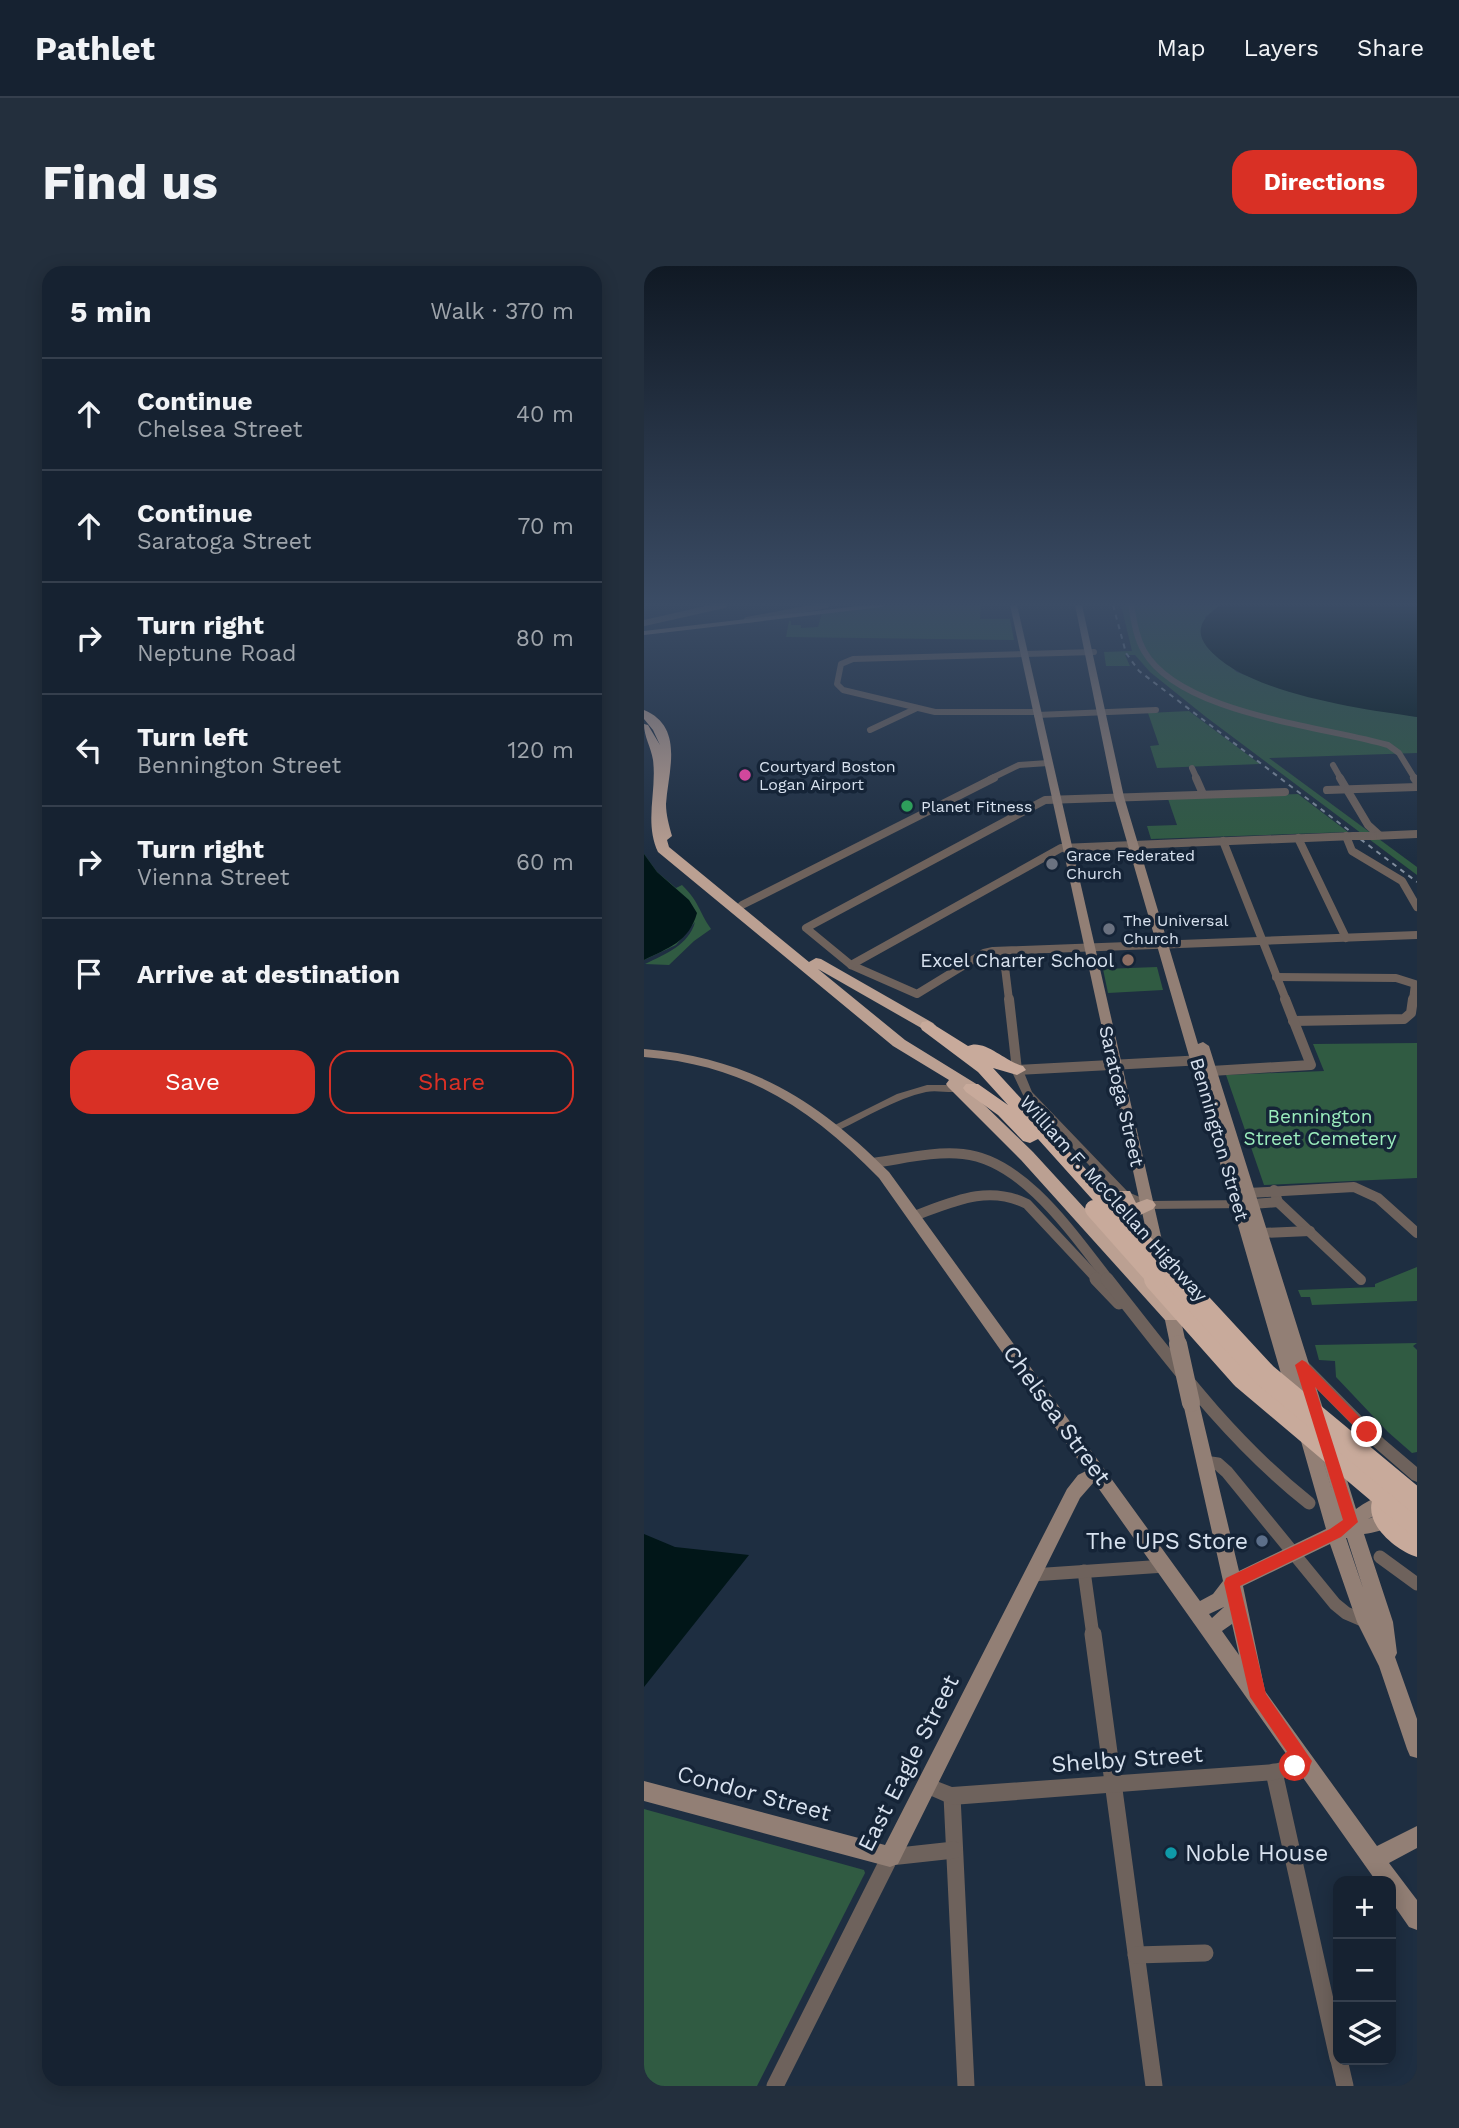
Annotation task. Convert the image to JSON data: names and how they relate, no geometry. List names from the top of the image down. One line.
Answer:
{"streets":{"highway":["William F. McClellan Highway"],"main road":["Saratoga Street","Bennington Street","Chelsea Street","East Eagle Street","Condor Street"],"street":["Shelby Street"]},"crossings":[["Saratoga Street","Chelsea Street"],["Chelsea Street","Shelby Street"],["Chelsea Street","East Eagle Street"],["East Eagle Street","Condor Street"]],"parks":["Bennington Street Cemetery"],"places":["Courtyard Boston Logan Airport","Planet Fitness","Grace Federated Church","The Universal Church","Excel Charter School","The UPS Store","Noble House"],"page":{"header":"Pathlet","nav":["Map","Layers","Share"],"buttons":["Directions",["Save","Share"]],"title":"Find us","heading":["5 min","Walk · 370 m"],"list":[["Continue","Chelsea Street","40 m"],["Continue","Saratoga Street","70 m"],["Turn right","Neptune Road","80 m"],["Turn left","Bennington Street","120 m"],["Turn right","Vienna Street","60 m"],"Arrive at destination"],"map_buttons":["+","−"]}}
